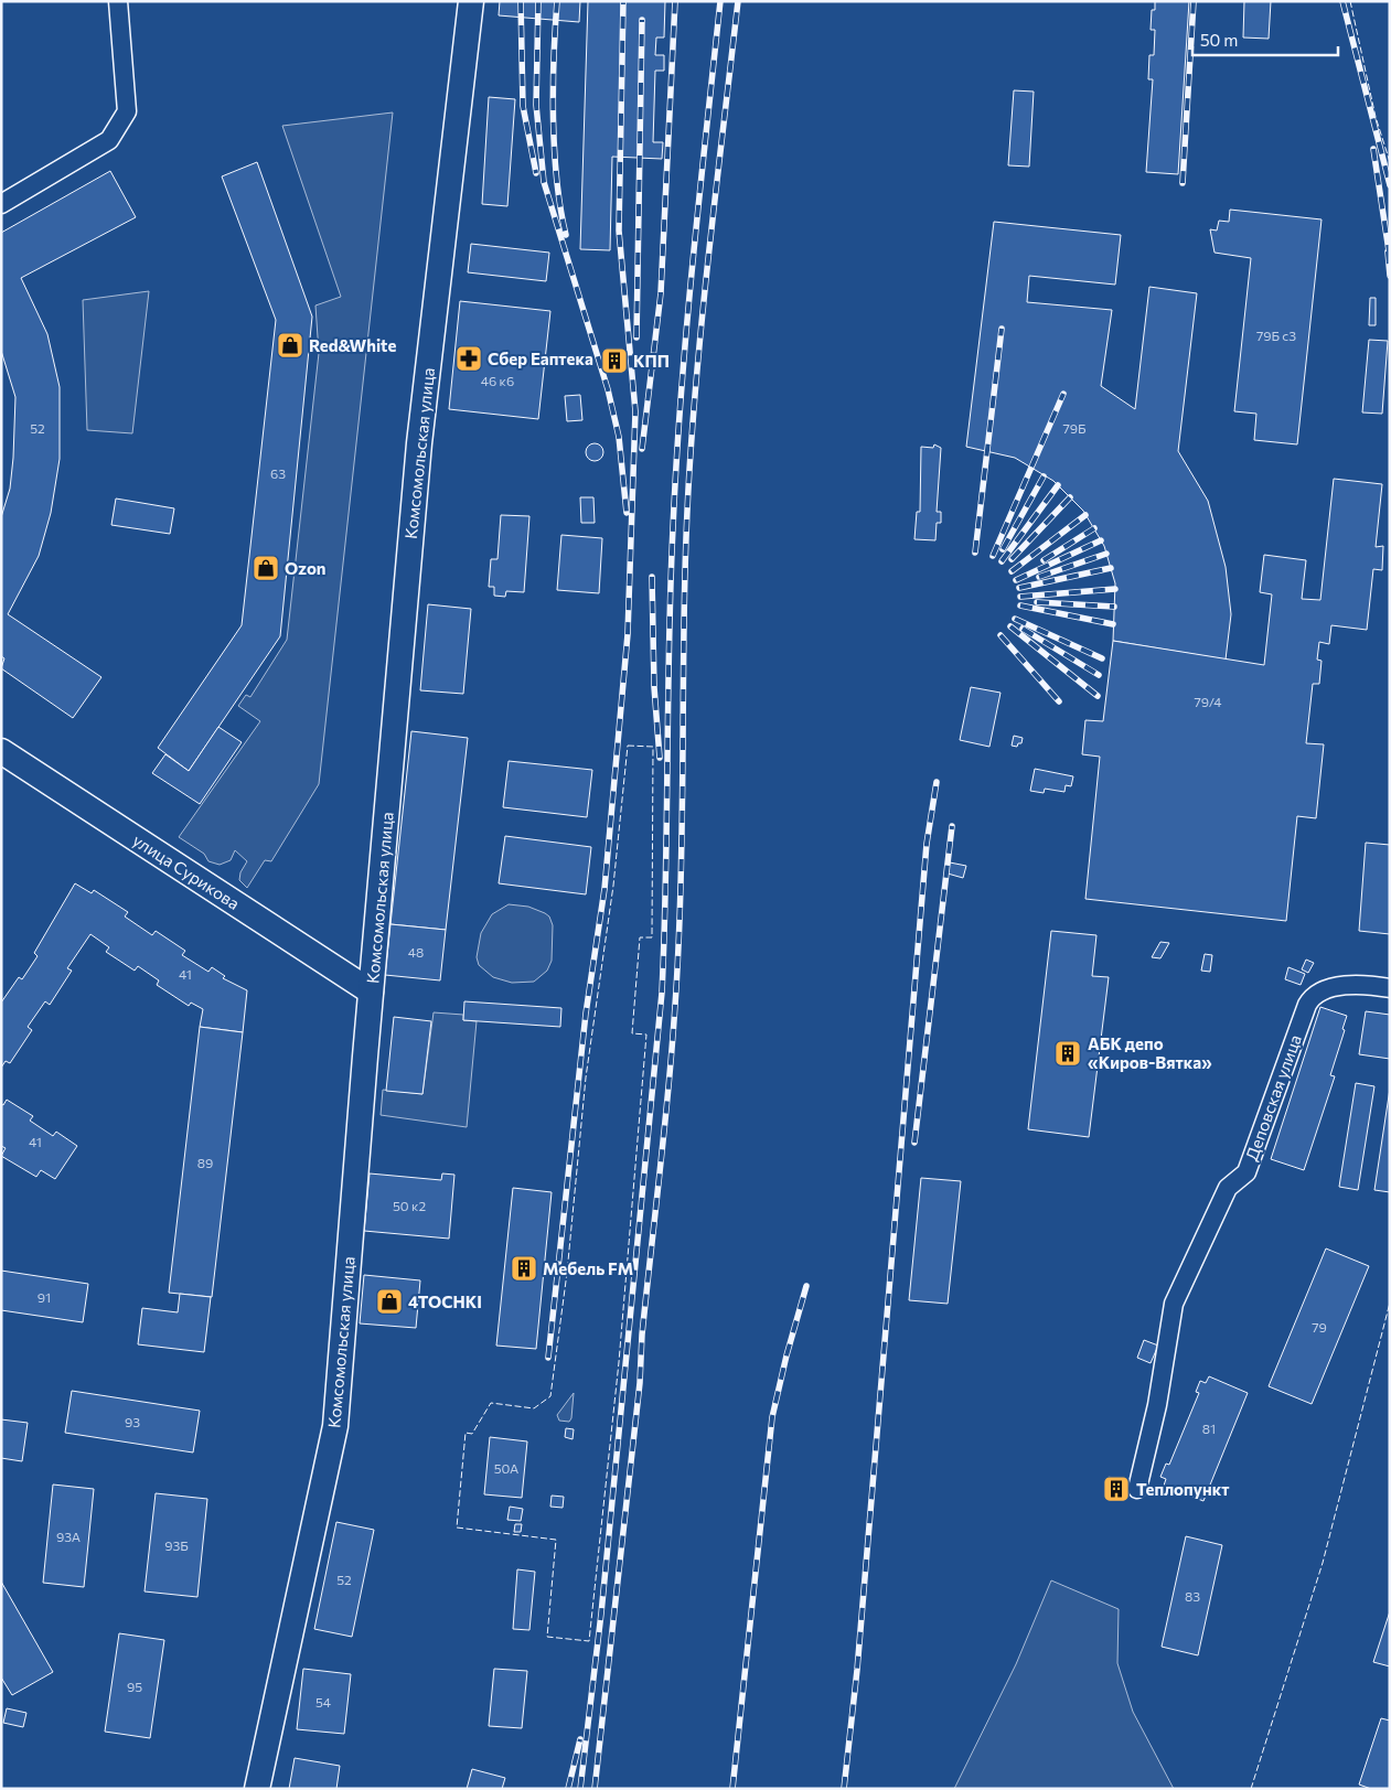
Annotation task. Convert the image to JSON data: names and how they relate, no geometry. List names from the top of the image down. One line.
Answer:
{"streets":{"main road":["Комсомольская улица","улица Сурикова"],"street":["Деповская улица"]},"crossings":[["Комсомольская улица","улица Сурикова"]],"places":{"shop":["Red&White","Ozon","4TOCHKI"],"pharmacy":["Сбер Еаптека"],"building":["КПП","АБК депо «Киров-Вятка»","Мебель FM","Теплопункт"]},"house_numbers":["79Б с3","46 к6","52","79Б","63","79/4","48","41","41","89","50 к2","91","79","93","81","50А","93А","93Б","52","83","95","54"],"scale_bar":"50 m"}
